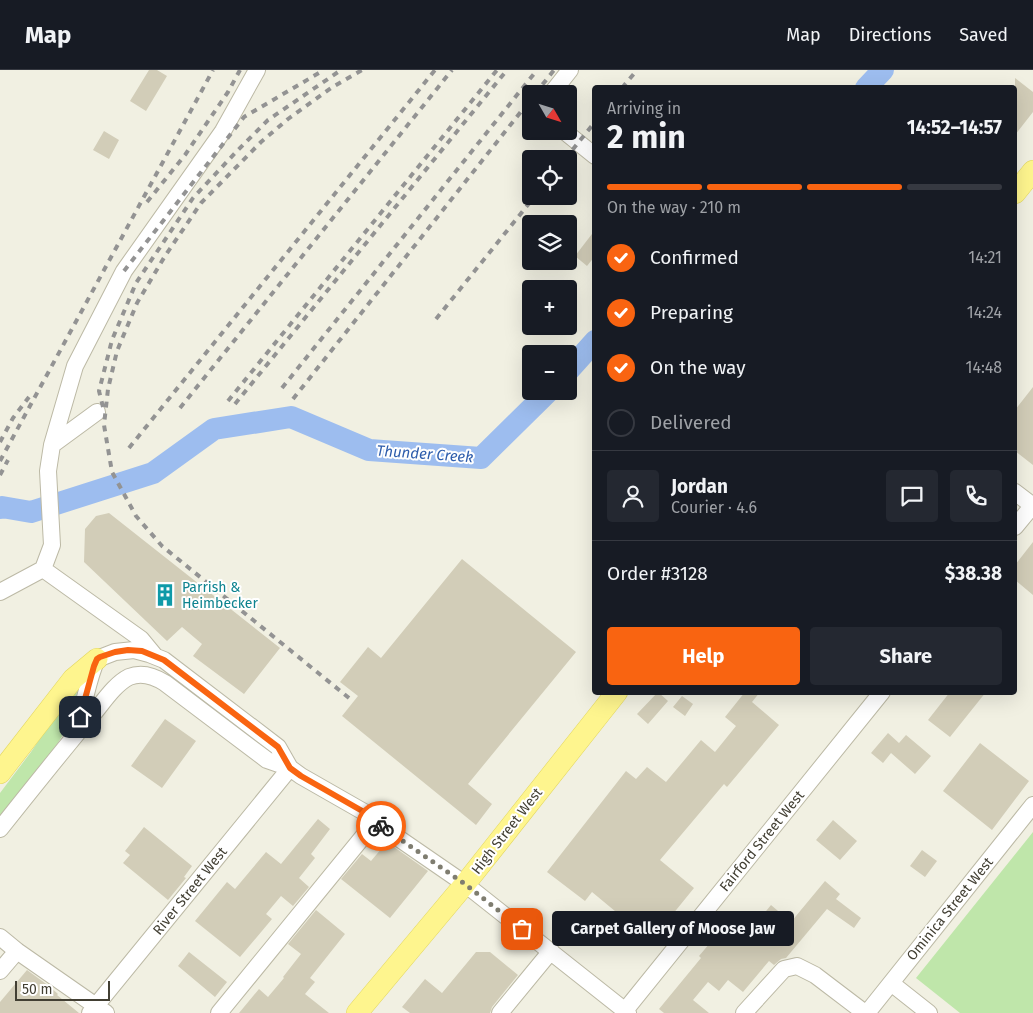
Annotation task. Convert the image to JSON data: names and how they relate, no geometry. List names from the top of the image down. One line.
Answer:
{"streets":{"main road":["High Street West"],"street":["Fairford Street West","River Street West","Ominica Street West"]},"water":["Thunder Creek"],"places":{"building":["Parrish & Heimbecker"],"other":["Carpet Gallery of Moose Jaw"]},"scale_bar":"50 m","north":"bottom right","page":{"header":"Map","nav":["Map","Directions","Saved"],"map_buttons":["+","−"],"heading":["2 min","Arriving in","14:52–14:57"],"panel":["Jordan","Courier · 4.6","Order #3128","$38.38"],"bar":"On the way · 210 m","list":[["Confirmed","14:21"],["Preparing","14:24"],["On the way","14:48"],"Delivered"],"buttons":["Help","Share"],"bubble":"Carpet Gallery of Moose Jaw","scale":"50 m"}}
